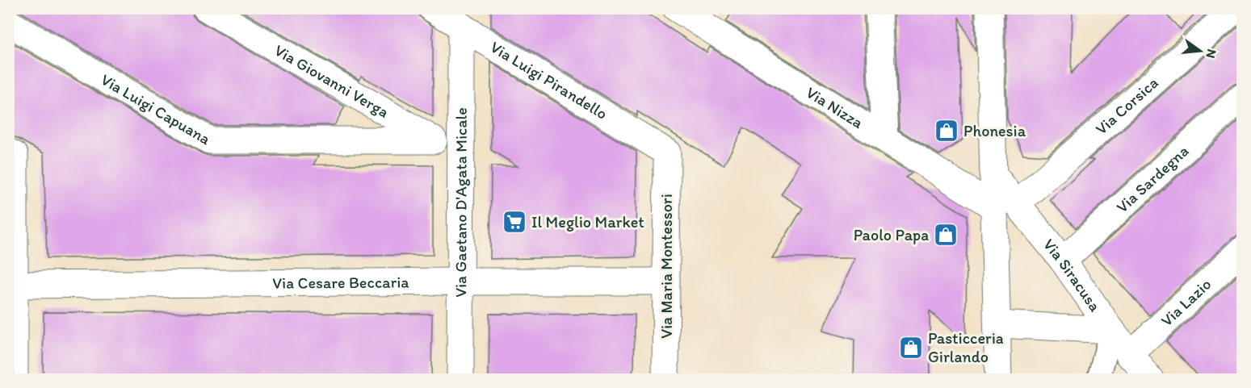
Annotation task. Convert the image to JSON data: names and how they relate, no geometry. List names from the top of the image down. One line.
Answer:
{"streets":{"street":["Via Luigi Pirandello","Via Giovanni Verga","Via Corsica","Via Luigi Capuana","Via Nizza","Via Sardegna","Via Gaetano D'Agata Micale","Via Maria Montessori","Via Siracusa","Via Cesare Beccaria","Via Lazio"]},"crossings":[["Via Luigi Pirandello","Via Gaetano D'Agata Micale"],["Via Luigi Pirandello","Via Maria Montessori"],["Via Giovanni Verga","Via Luigi Capuana"],["Via Giovanni Verga","Via Gaetano D'Agata Micale"],["Via Corsica","Via Nizza"],["Via Corsica","Via Siracusa"],["Via Nizza","Via Siracusa"],["Via Sardegna","Via Siracusa"],["Via Gaetano D'Agata Micale","Via Cesare Beccaria"],["Via Maria Montessori","Via Cesare Beccaria"],["Via Siracusa","Via Lazio"]],"places":{"shop":["Phonesia","Paolo Papa","Pasticceria Girlando"],"supermarket":["Il Meglio Market"]},"north":"right"}
